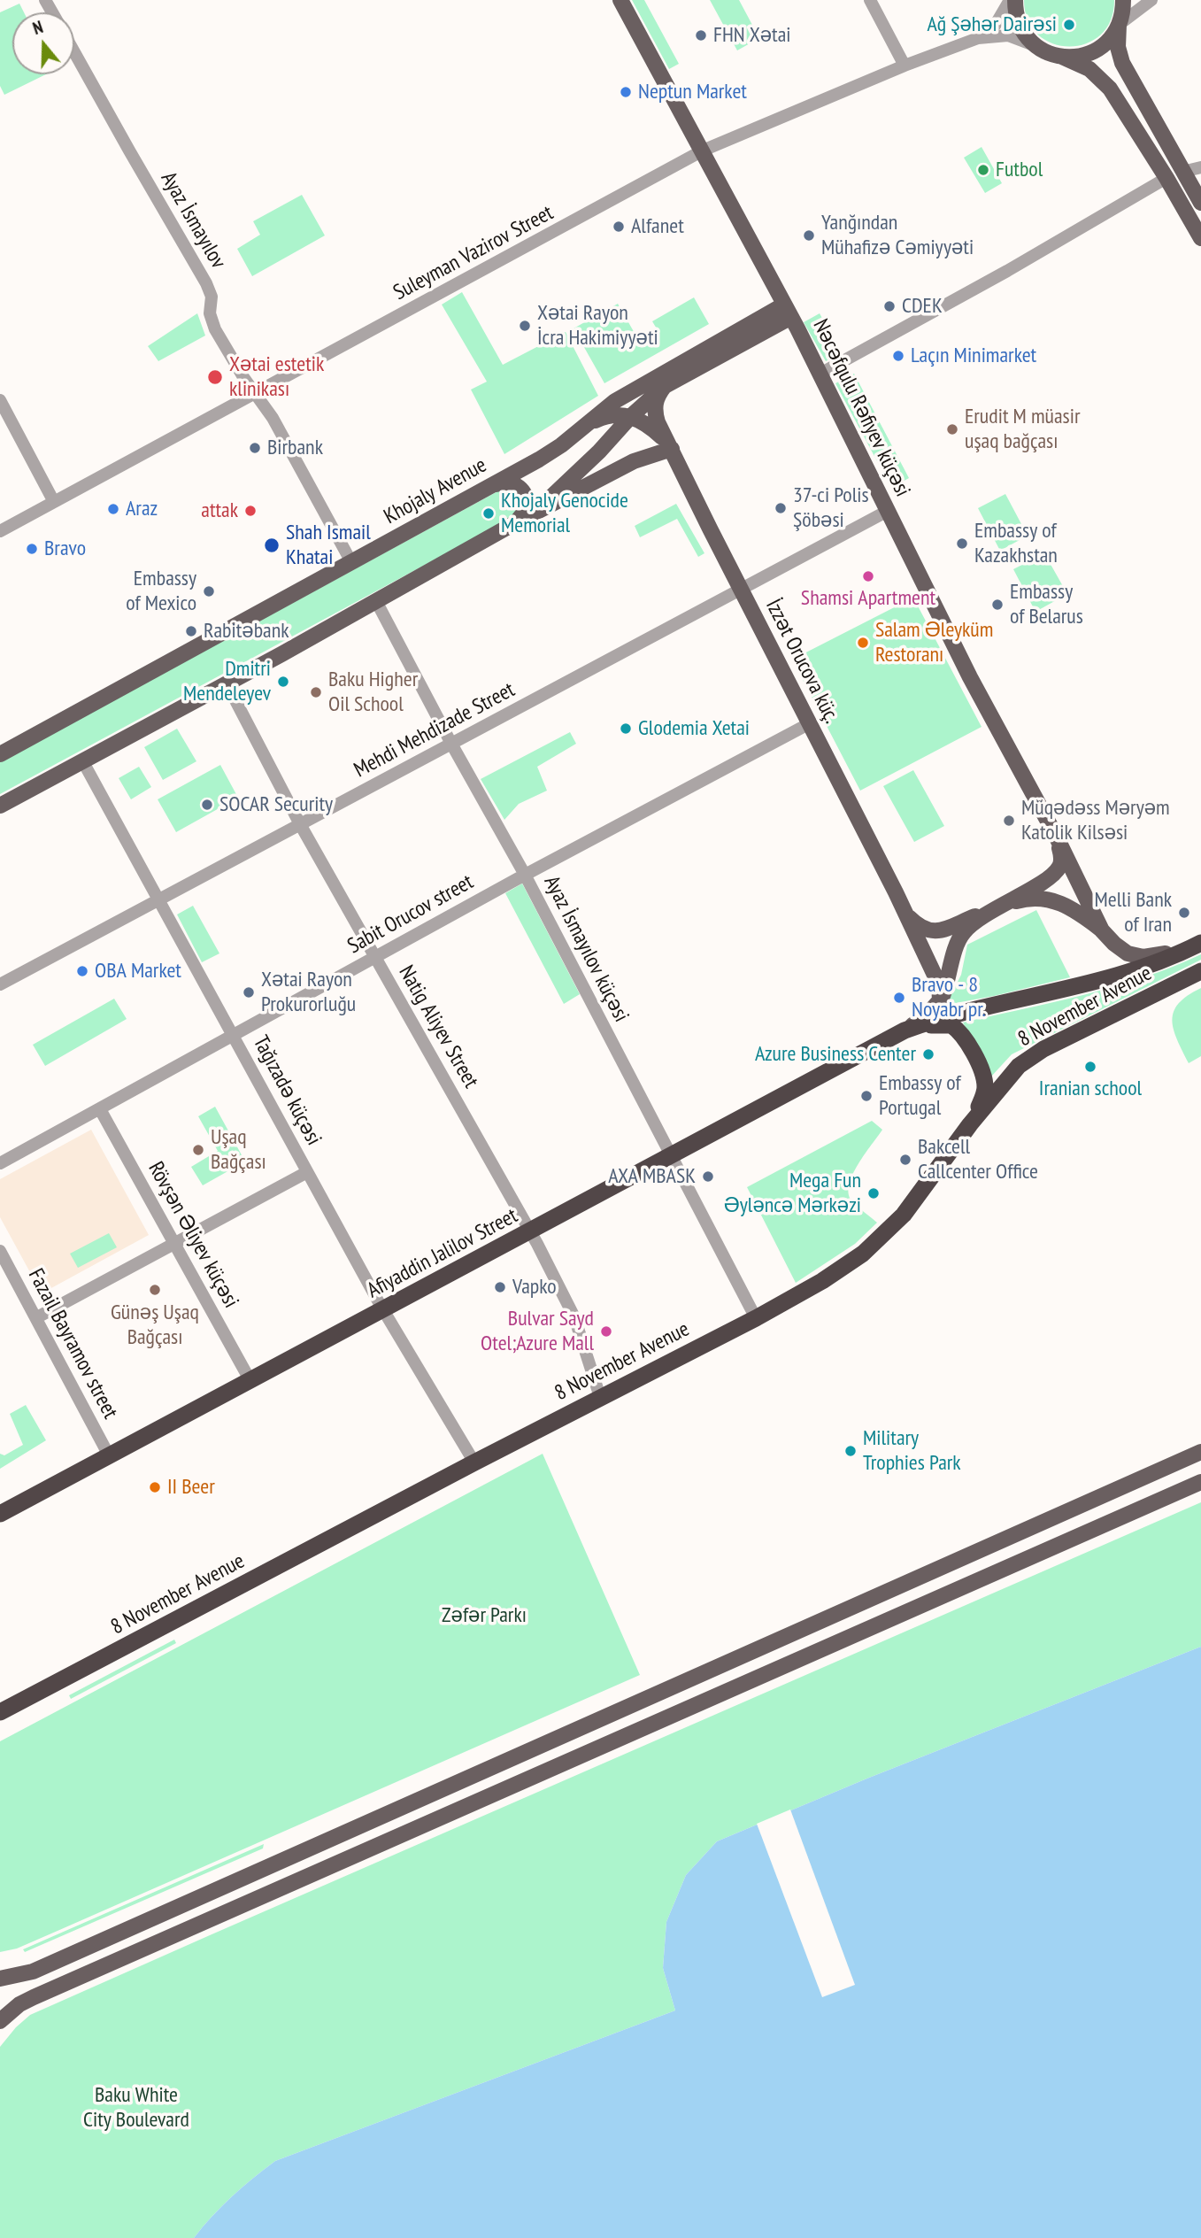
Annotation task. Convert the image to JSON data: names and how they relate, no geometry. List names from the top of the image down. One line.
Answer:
{"streets":{"highway":["8 November Avenue","Afiyaddin Jalilov Street"],"main road":["Nəcəfqulu Rəfiyev küçəsi","Khojaly Avenue","İzzət Orucova küç."],"street":["Ayaz İsmayılov","Suleyman Vazirov Street","Mehdi Mehdizade Street","Sabit Orucov street","Ayaz İsmayılov küçəsi","Natig Aliyev Street","Tağızadə küçəsi","Rövşən Əliyev küçəsi","Fazail Bayramov street"]},"crossings":[["Ayaz İsmayılov","Suleyman Vazirov Street"],["Ayaz İsmayılov","Khojaly Avenue"],["Suleyman Vazirov Street","Nəcəfqulu Rəfiyev küçəsi"],["Nəcəfqulu Rəfiyev küçəsi","Khojaly Avenue"],["Nəcəfqulu Rəfiyev küçəsi","Mehdi Mehdizade Street"],["İzzət Orucova küç.","Mehdi Mehdizade Street"],["İzzət Orucova küç.","Sabit Orucov street"],["Mehdi Mehdizade Street","Ayaz İsmayılov küçəsi"],["Mehdi Mehdizade Street","Natig Aliyev Street"],["Mehdi Mehdizade Street","Tağızadə küçəsi"],["Sabit Orucov street","Ayaz İsmayılov küçəsi"],["Sabit Orucov street","Natig Aliyev Street"],["Sabit Orucov street","Tağızadə küçəsi"],["Sabit Orucov street","Rövşən Əliyev küçəsi"],["Ayaz İsmayılov küçəsi","8 November Avenue"],["Ayaz İsmayılov küçəsi","Afiyaddin Jalilov Street"],["8 November Avenue","Natig Aliyev Street"],["8 November Avenue","Tağızadə küçəsi"],["8 November Avenue","Afiyaddin Jalilov Street"],["Natig Aliyev Street","Afiyaddin Jalilov Street"],["Tağızadə küçəsi","Afiyaddin Jalilov Street"],["Rövşən Əliyev küçəsi","Afiyaddin Jalilov Street"],["Afiyaddin Jalilov Street","Fazail Bayramov street"]],"parks":["Zəfər Parkı","Baku White City Boulevard"],"places":["Ağ Şəhər Dairəsi","FHN Xətai","Neptun Market","Futbol","Alfanet","Yanğından Mühafizə Cəmiyyəti","CDEK","Xətai Rayon İcra Hakimiyyəti","Laçın Minimarket","Xətai estetik klinikası","Erudit M müasir uşaq bağçası","Birbank","37-ci Polis Şöbəsi","Araz","attak","Khojaly Genocide Memorial","Embassy of Kazakhstan","Shah Ismail Khatai","Bravo","Shamsi Apartment","Embassy of Mexico","Embassy of Belarus","Rabitəbank","Salam Əleyküm Restoranı","Dmitri Mendeleyev","Baku Higher Oil School","Glodemia Xetai","SOCAR Security","Müqədəss Məryəm Katolik Kilsəsi","Melli Bank of Iran","OBA Market","Xətai Rayon Prokurorluğu","Bravo - 8 Noyabr pr.","Azure Business Center","Iranian school","Embassy of Portugal","Uşaq Bağçası","Bakcell Callcenter Office","AXA MBASK","Mega Fun Əyləncə Mərkəzi","Vapko","Günəş Uşaq Bağçası","Bulvar Sayd Otel;Azure Mall","Military Trophies Park","II Beer"],"north":"top"}
